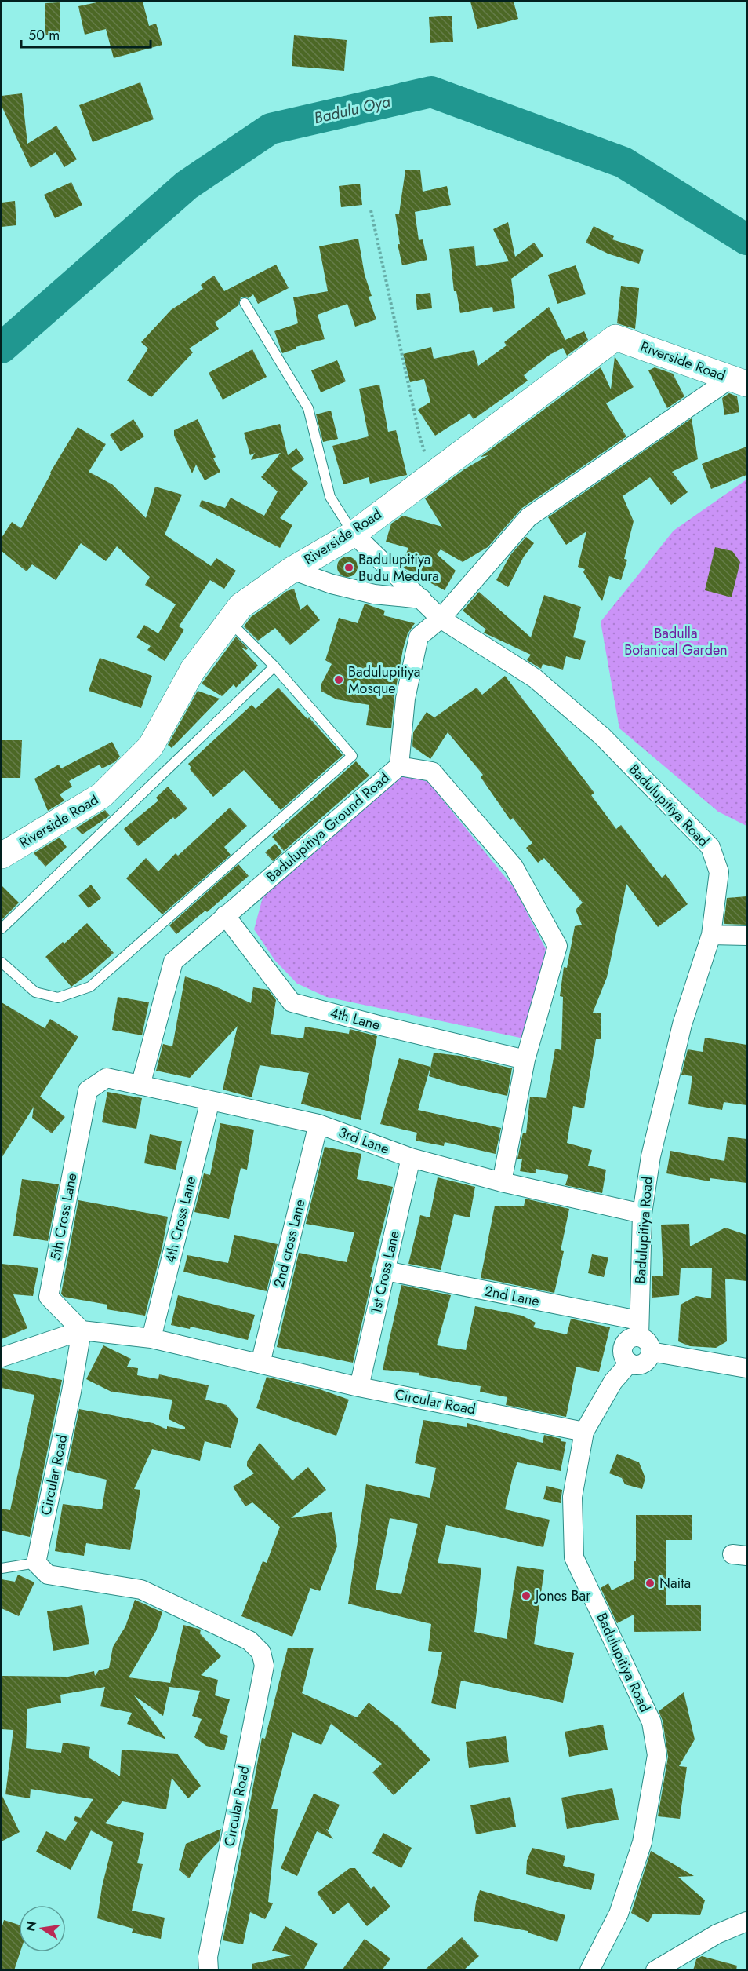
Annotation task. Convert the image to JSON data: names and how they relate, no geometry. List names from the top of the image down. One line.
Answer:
{"streets":{"street":["Riverside Road","Badulupitiya Road","Badulupitiya Ground Road","4th Lane","3rd Lane","5th Cross Lane","4th Cross Lane","2nd cross Lane","1st Cross Lane","2nd Lane","Circular Road"]},"crossings":[["Riverside Road","Badulupitiya Road"],["Badulupitiya Road","3rd Lane"],["Badulupitiya Road","2nd Lane"],["Badulupitiya Road","Circular Road"],["Badulupitiya Ground Road","4th Lane"],["Badulupitiya Ground Road","3rd Lane"],["3rd Lane","5th Cross Lane"],["3rd Lane","4th Cross Lane"],["3rd Lane","2nd cross Lane"],["3rd Lane","1st Cross Lane"],["5th Cross Lane","Circular Road"],["4th Cross Lane","Circular Road"],["2nd cross Lane","Circular Road"],["1st Cross Lane","2nd Lane"],["1st Cross Lane","Circular Road"]],"water":["Badulu Oya"],"parks":["Badulla Botanical Garden"],"places":["Badulupitiya Budu Medura","Badulupitiya Mosque","Naita","Jones Bar"],"scale_bar":"50 m","north":"left"}
